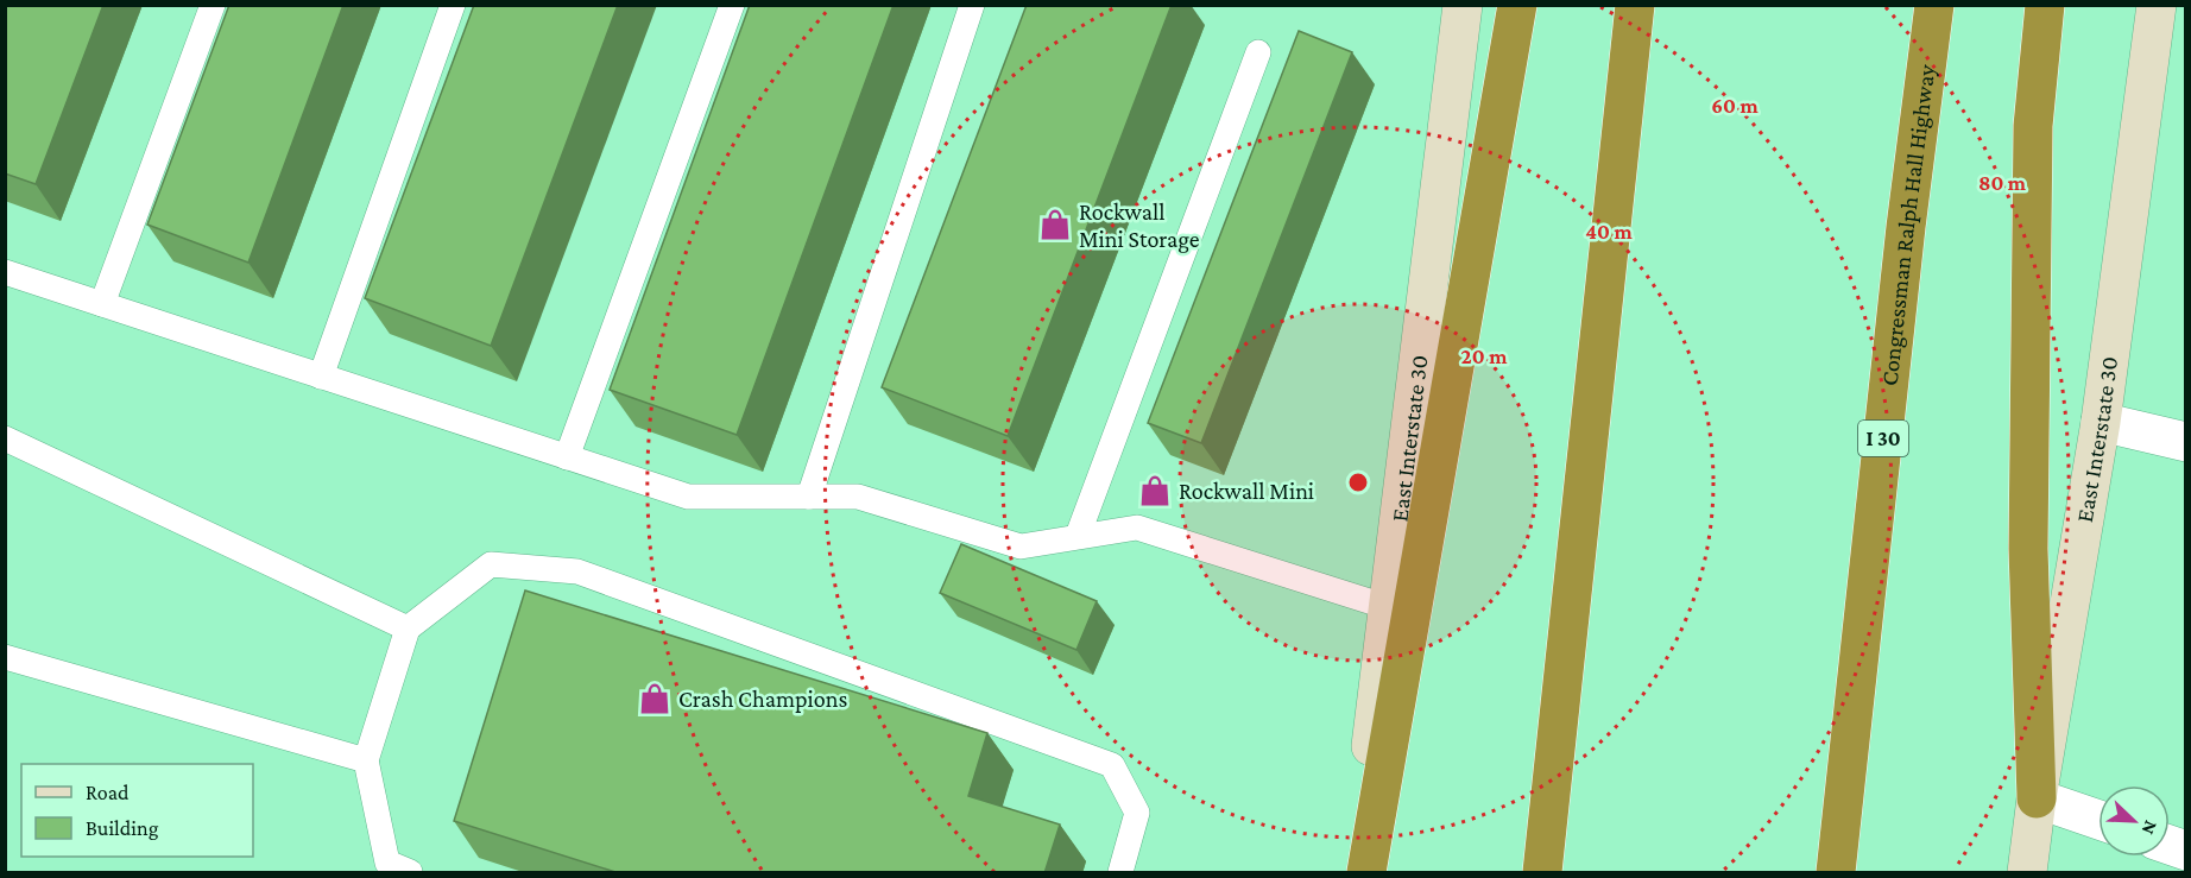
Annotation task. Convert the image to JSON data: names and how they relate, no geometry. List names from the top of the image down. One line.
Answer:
{"streets":{"highway":["Congressman Ralph Hall Highway","I 30"],"main road":["East Interstate 30"]},"places":{"shop":["Rockwall Mini Storage","Rockwall Mini","Crash Champions"]},"legend":["Road","Building"],"north":"bottom right","rings":["60 m","80 m","40 m","20 m"]}
